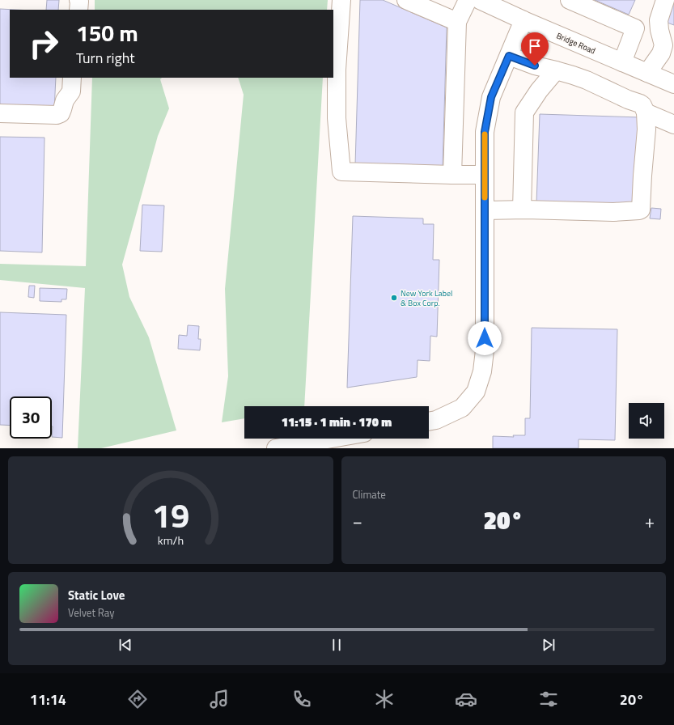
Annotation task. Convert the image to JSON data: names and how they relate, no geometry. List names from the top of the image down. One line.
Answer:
{"streets":{"street":["Bridge Road"]},"places":["New York Label & Box Corp."],"page":{"turn":["150 m","Turn right"],"limit":"30","trip":"11:15 · 1 min · 170 m","tile":"Climate","heat":["−","20°","+"],"song":["Static Love","Velvet Ray"],"tabs":["11:14","20°"],"gauge":["19","km/h"]}}
